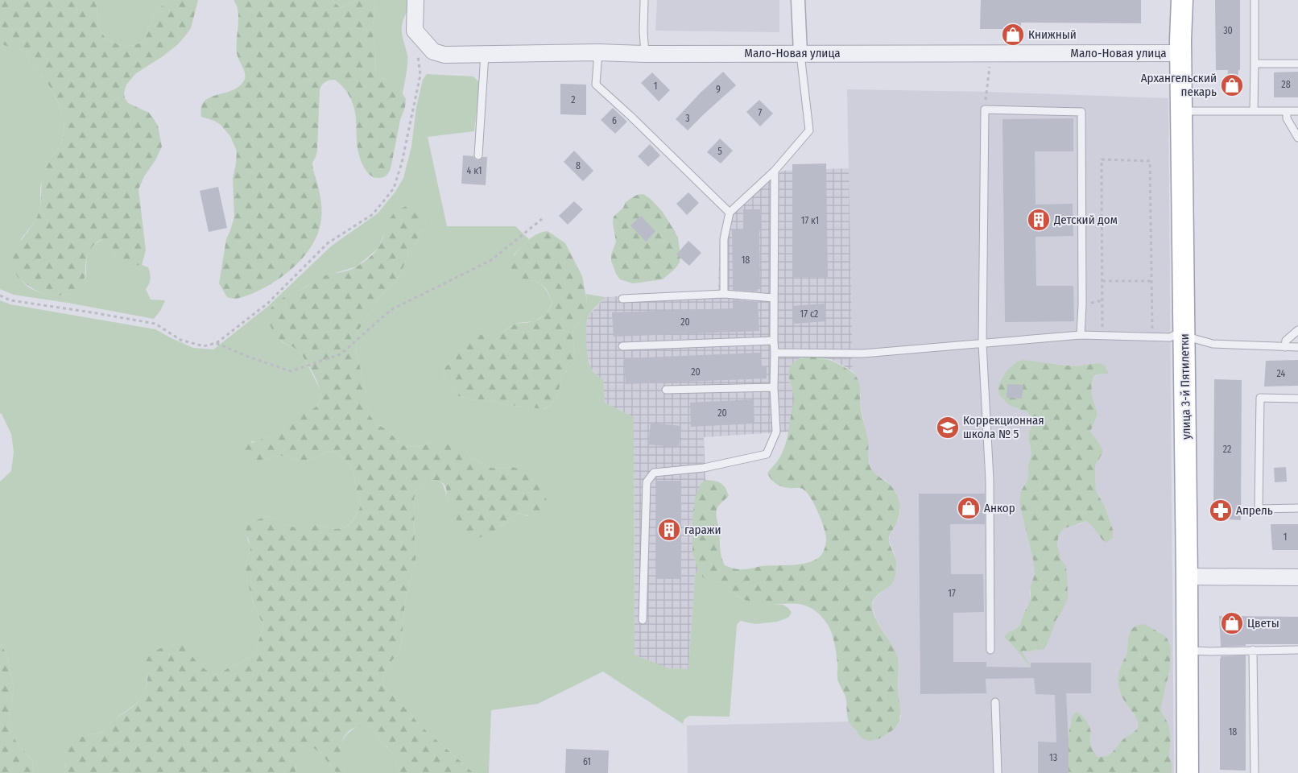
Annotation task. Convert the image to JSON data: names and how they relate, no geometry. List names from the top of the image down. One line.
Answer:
{"streets":{"main road":["улица 3-й Пятилетки"],"street":["Мало-Новая улица"]},"crossings":[["Мало-Новая улица","улица 3-й Пятилетки"]],"places":{"shop":["Книжный","Архангельский пекарь","Анкор","Цветы"],"building":["Детский дом","гаражи"],"school or university":["Коррекционная школа № 5"],"pharmacy":["Апрель"]},"house_numbers":["30","28","1","9","2","7","3","6","5","8","4 к1","17 к1","18","17 с2","20","20","24","20","22","1","17","18","13","61"]}
